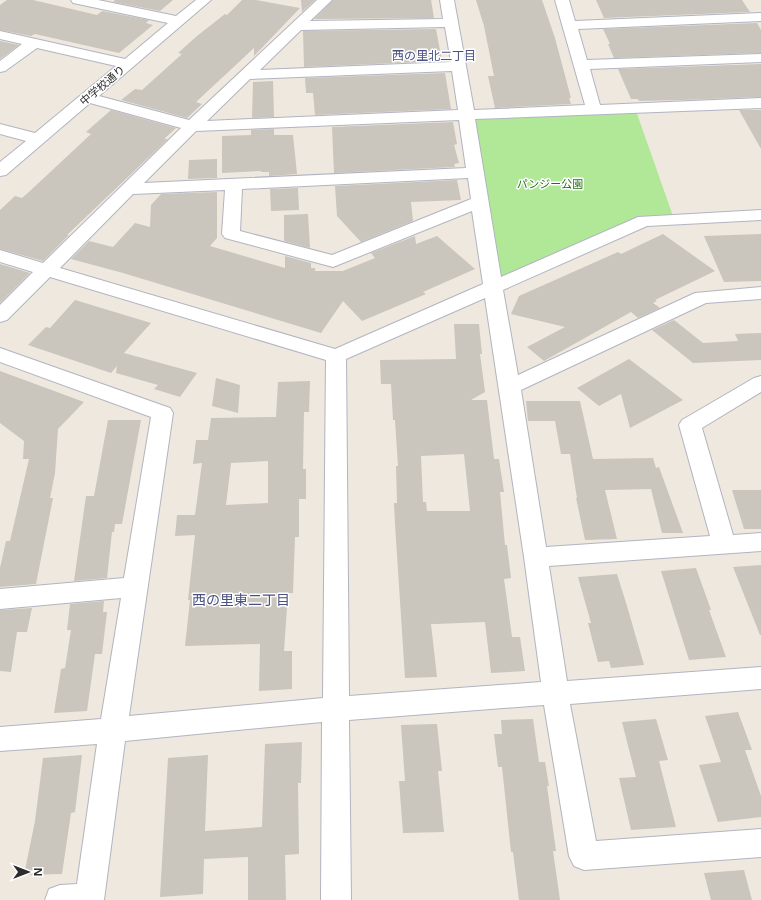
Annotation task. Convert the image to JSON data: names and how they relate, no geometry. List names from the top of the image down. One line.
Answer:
{"streets":{"street":["中学校通り"]},"districts":["西の里北二丁目","西の里東二丁目"],"parks":["パンジー公園"],"north":"right"}
